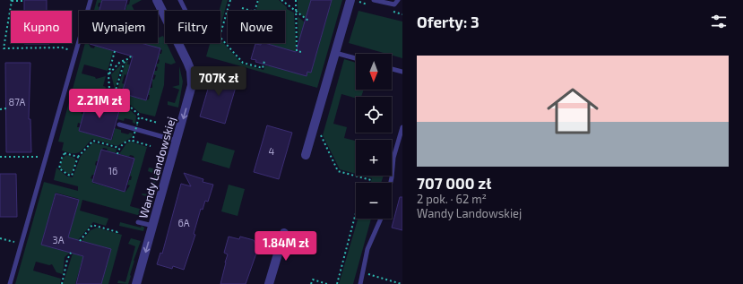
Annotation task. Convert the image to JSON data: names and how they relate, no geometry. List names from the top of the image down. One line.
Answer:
{"streets":{"street":["Wandy Landowskiej"]},"one_way":["Wandy Landowskiej"],"house_numbers":["87A","4","16","6A","3A"],"north":"bottom","page":{"heading":"Oferty: 3","chip":["Kupno","Wynajem","Filtry","Nowe"],"list":[{"name":"707 000 zł","note":"2 pok. · 62 m² · Wandy Landowskiej"}],"map_buttons":["+","−"],"price":["707K zł","2.21M zł","1.84M zł"]}}
